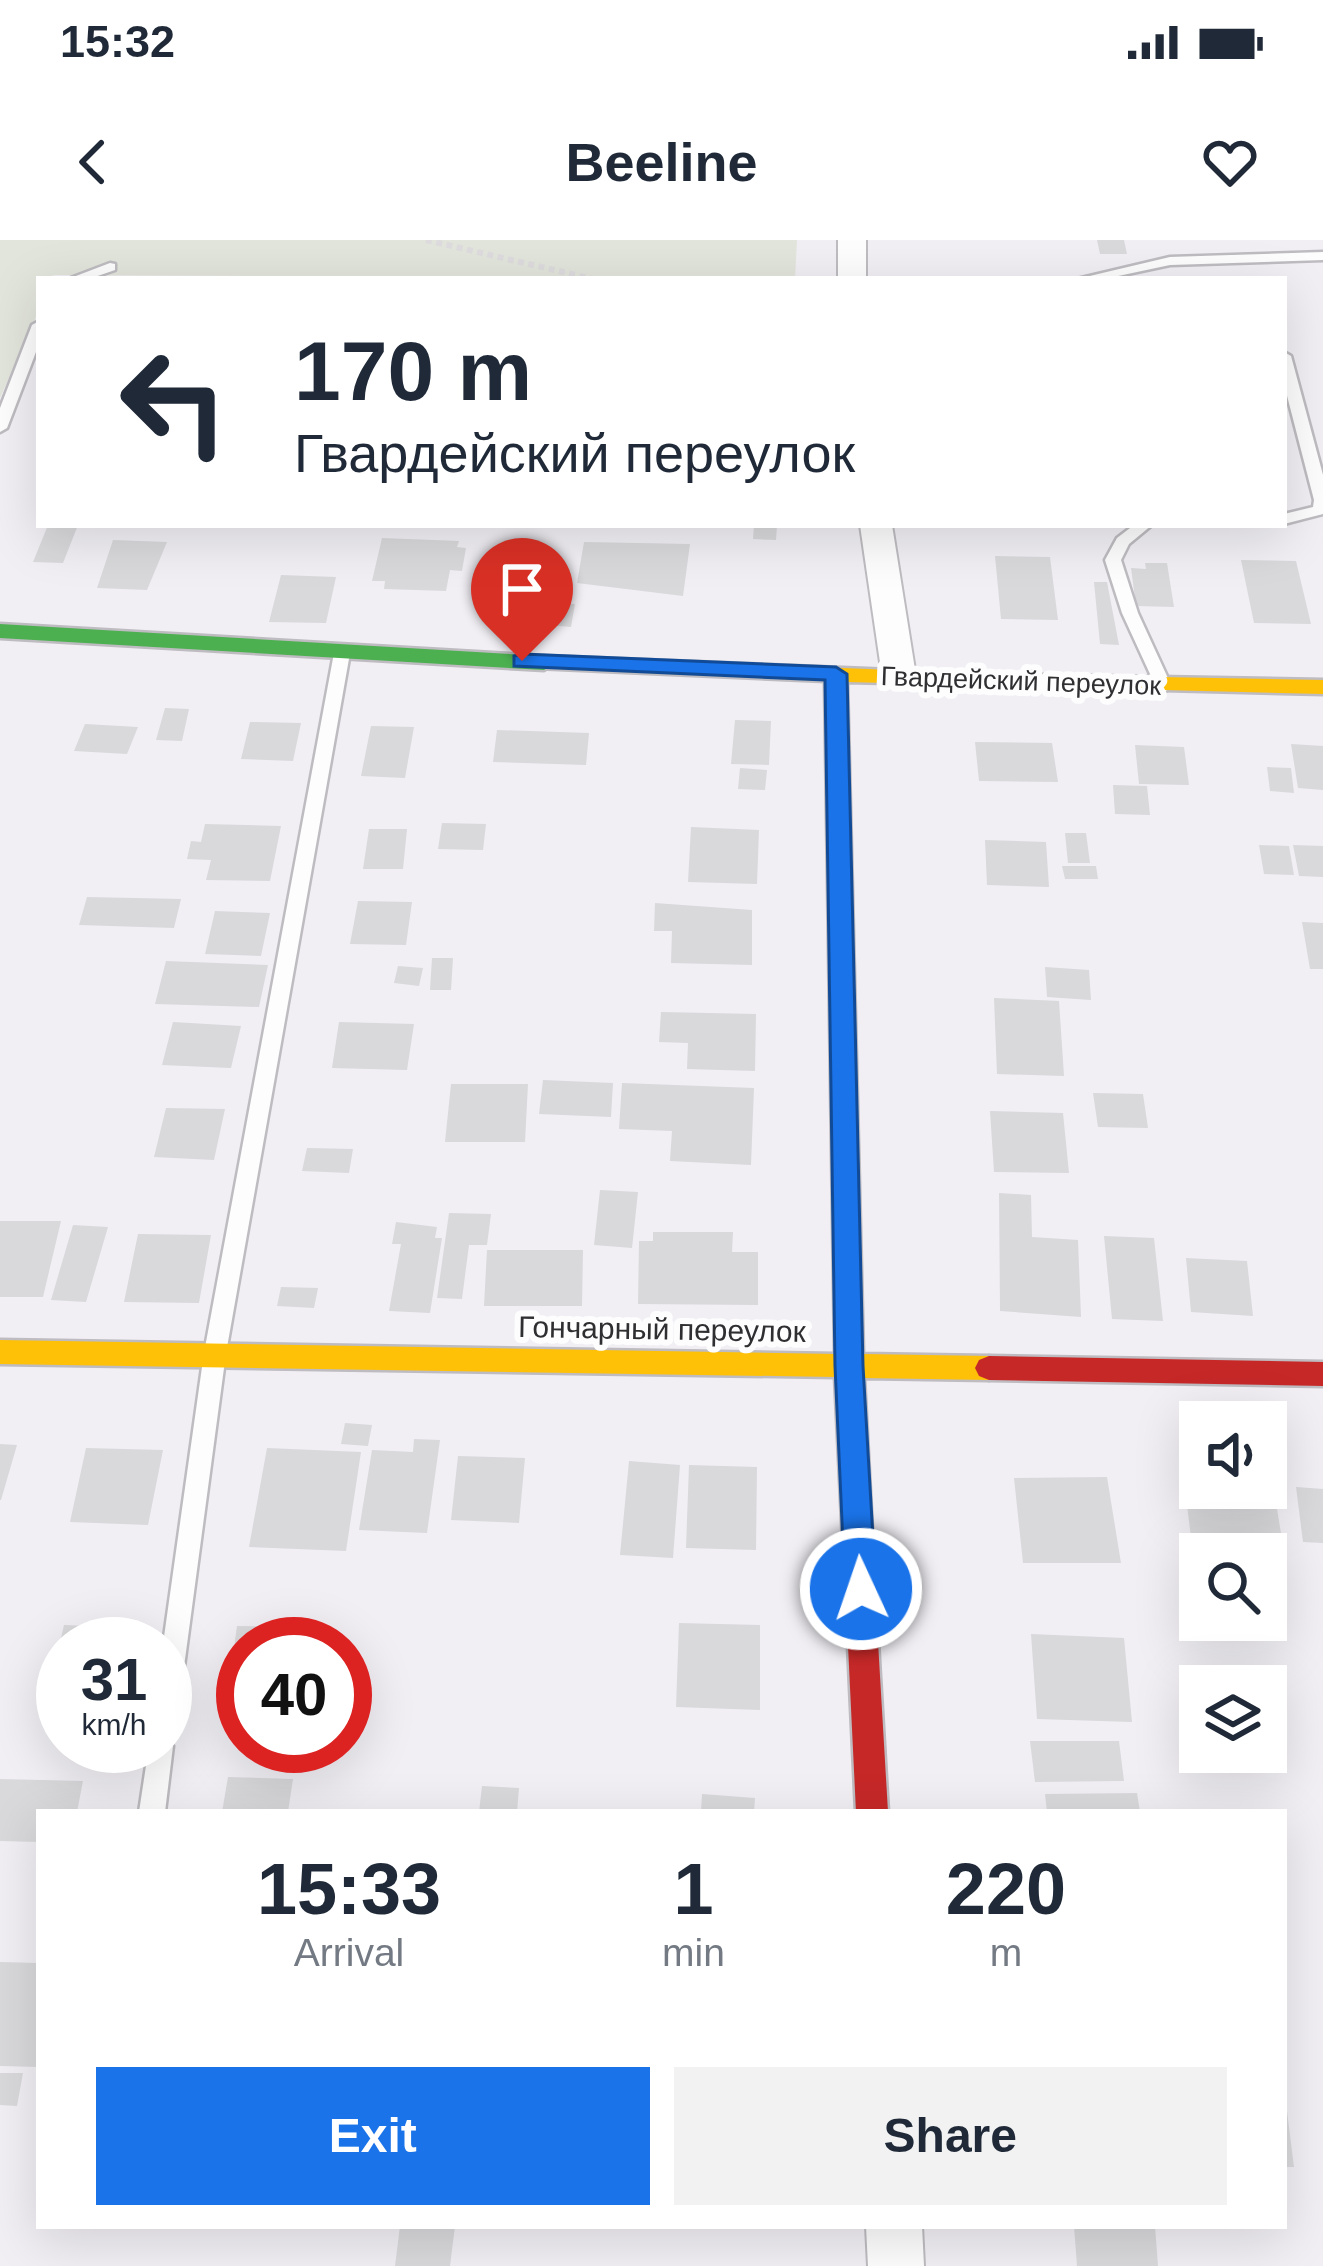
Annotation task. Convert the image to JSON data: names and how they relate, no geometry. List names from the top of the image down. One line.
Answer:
{"streets":{"street":["Гвардейский переулок","Гончарный переулок"]},"page":{"status":"15:32","header":"Beeline","turn":["170 m","Гвардейский переулок"],"speed":"31 km/h","limit":"40","eta":["15:33","Arrival","1","min","220","m"],"buttons":["Exit","Share"]}}
